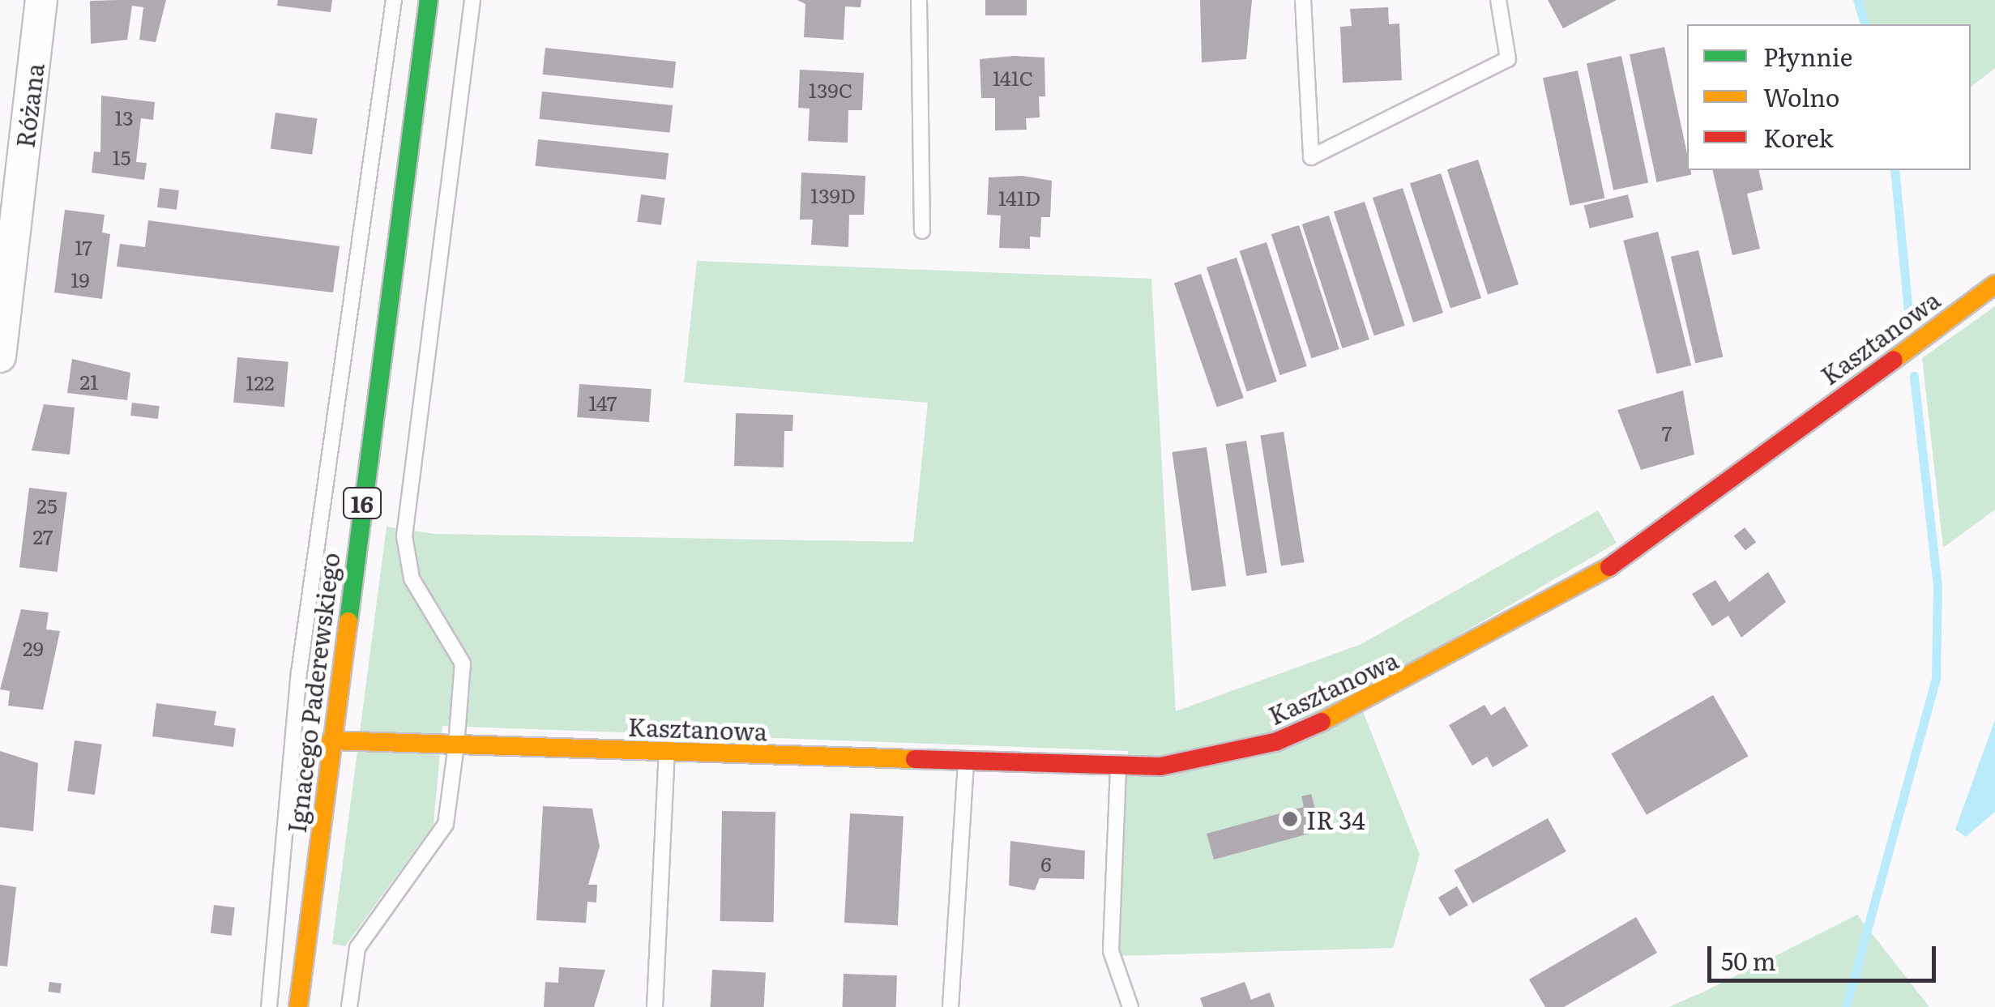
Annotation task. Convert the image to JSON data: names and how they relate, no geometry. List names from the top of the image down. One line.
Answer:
{"streets":{"street":["Różana","Kasztanowa","16","Ignacego Paderewskiego"]},"crossings":[["Kasztanowa","Ignacego Paderewskiego"]],"places":["IR 34"],"house_numbers":["141C","139C","13","15","139D","141D","17","19","21","122","147","7","25","27","29","6"],"legend":["Płynnie","Wolno","Korek"],"scale_bar":"50 m"}
